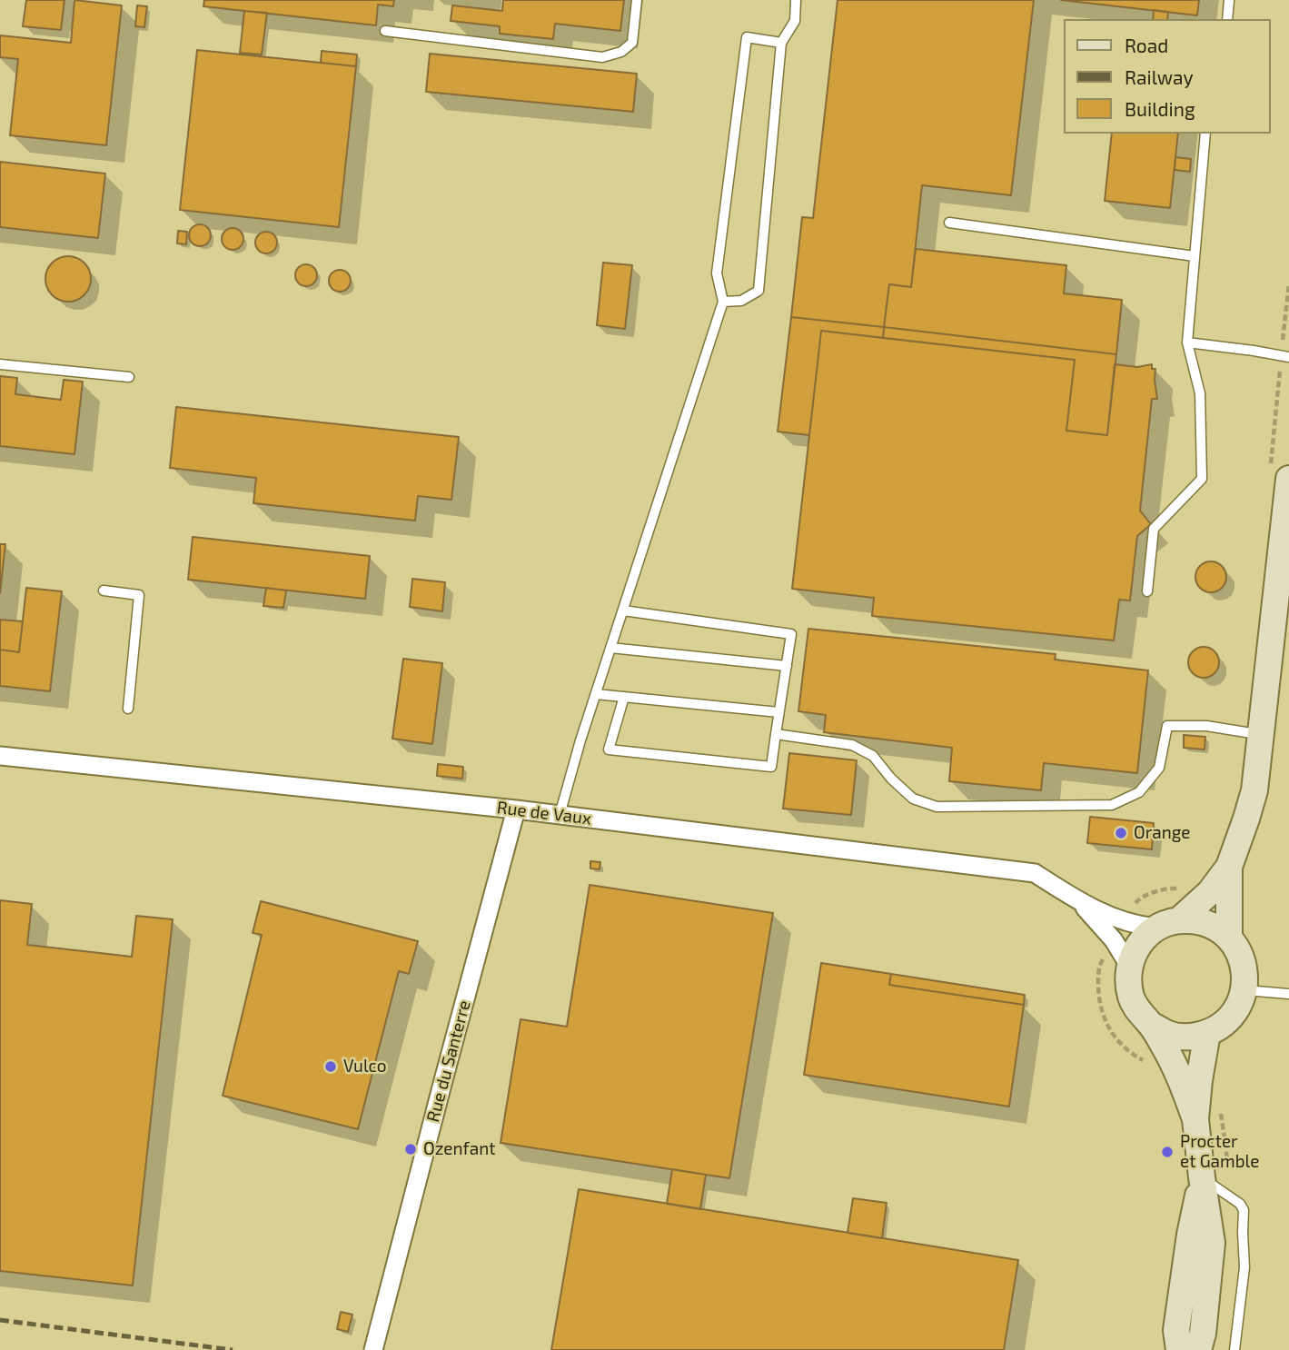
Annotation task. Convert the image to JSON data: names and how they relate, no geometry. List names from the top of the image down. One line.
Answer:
{"streets":{"street":["Rue de Vaux","Rue du Santerre"]},"crossings":[["Rue de Vaux","Rue du Santerre"]],"places":["Orange","Vulco","Ozenfant","Procter et Gamble"],"legend":["Road","Railway","Building"]}
